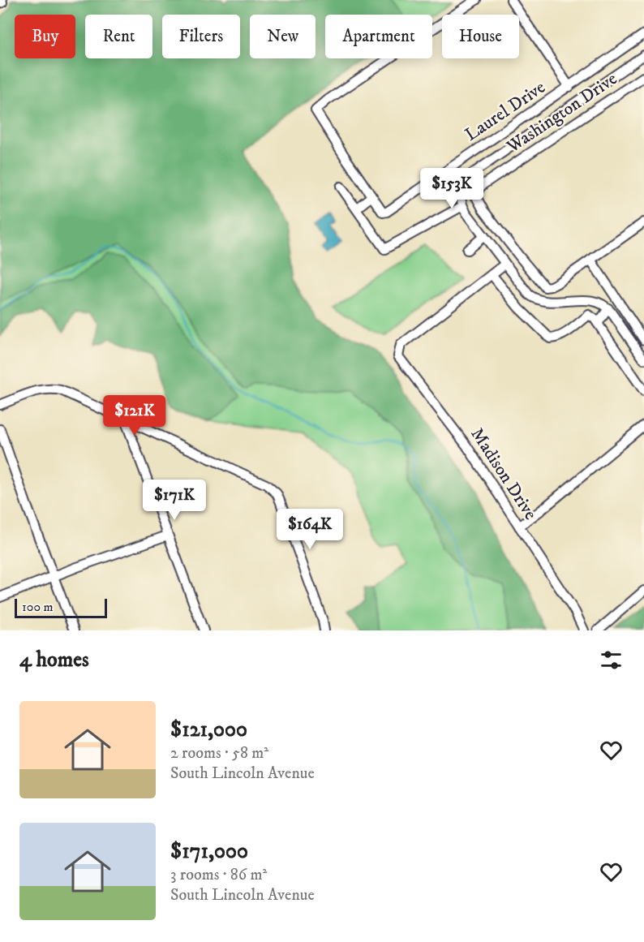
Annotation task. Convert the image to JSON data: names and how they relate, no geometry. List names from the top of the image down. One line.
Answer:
{"streets":{"street":["Laurel Drive","Washington Drive","Madison Drive"]},"scale_bar":"100 m","page":{"chip":["Buy","Rent","Filters","New","Apartment","House"],"price":["$153K","$121K","$171K","$164K"],"scale":"100 m","heading":"4 homes","list":[{"name":"$121,000","note":"2 rooms · 58 m² · South Lincoln Avenue"},{"name":"$171,000","note":"3 rooms · 86 m² · South Lincoln Avenue"}]}}
